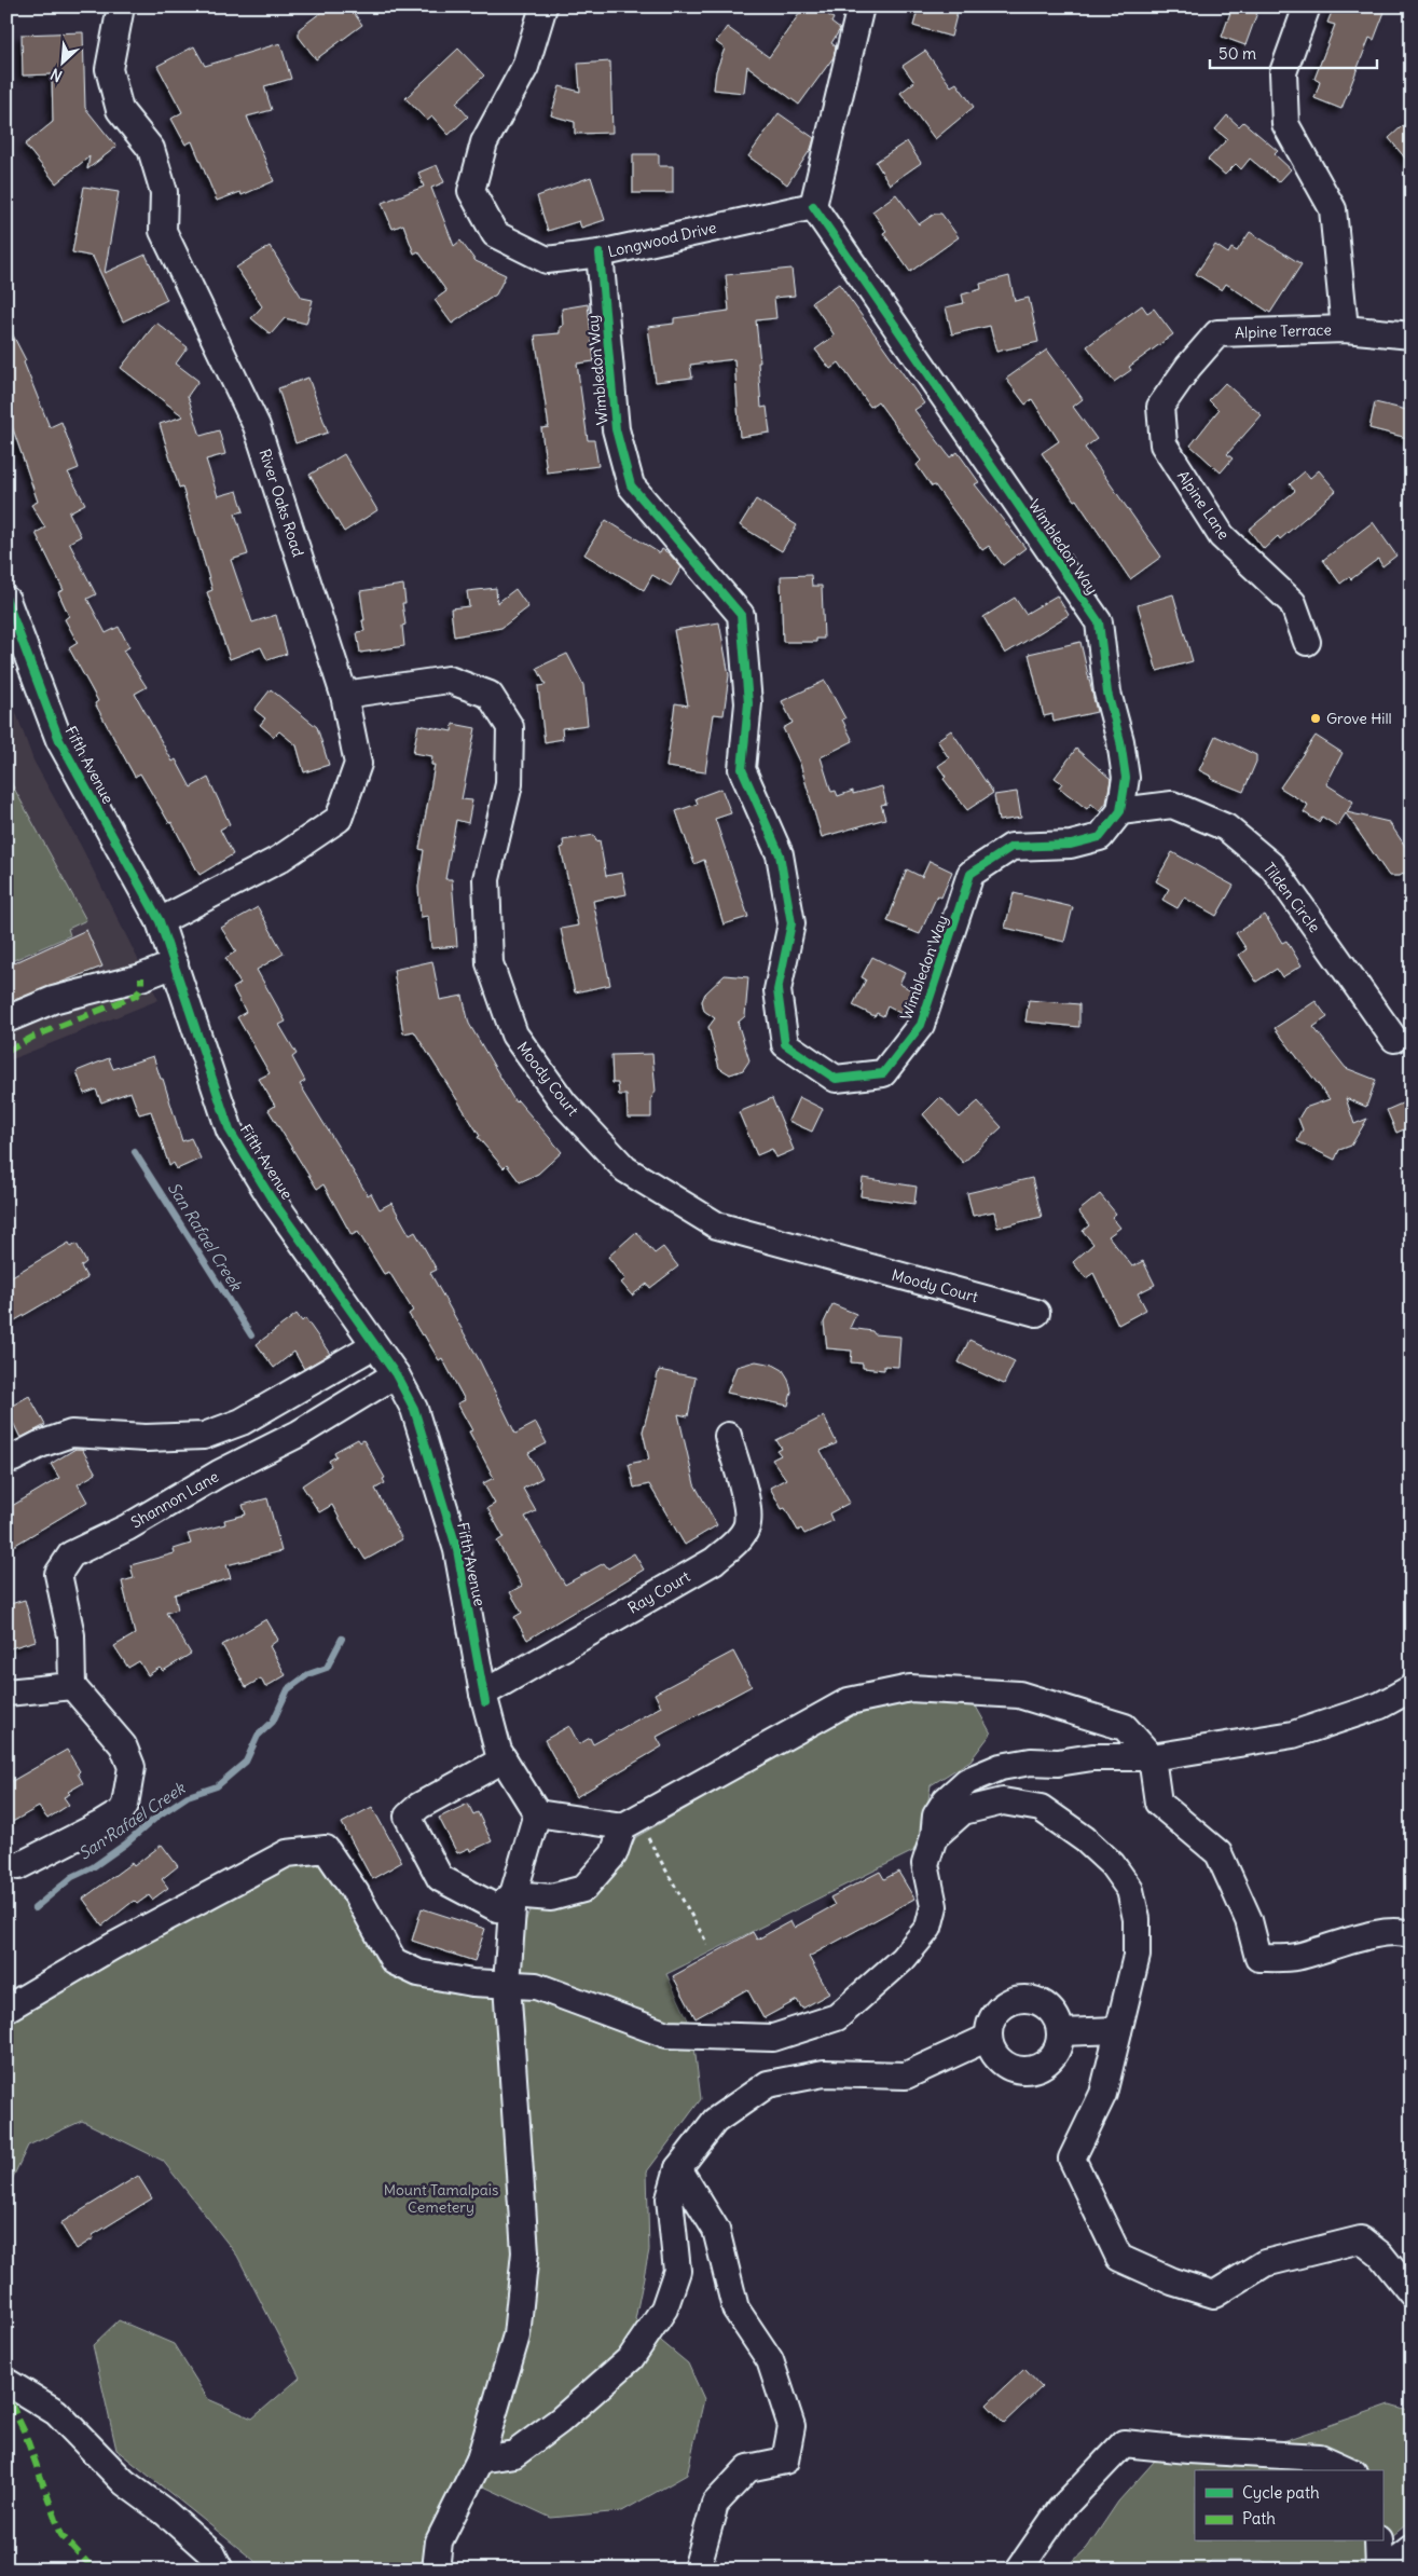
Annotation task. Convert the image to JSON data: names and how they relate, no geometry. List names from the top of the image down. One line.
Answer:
{"streets":{"street":["Longwood Drive","Alpine Terrace","Wimbledon Way","River Oaks Road","Alpine Lane","Fifth Avenue","Tilden Circle","Moody Court","Shannon Lane","Ray Court"]},"crossings":[["Longwood Drive","Wimbledon Way"],["Alpine Terrace","Alpine Lane"],["Wimbledon Way","Tilden Circle"],["River Oaks Road","Fifth Avenue"],["River Oaks Road","Moody Court"],["Fifth Avenue","Shannon Lane"],["Fifth Avenue","Ray Court"]],"water":["San Rafael Creek"],"parks":["Mount Tamalpais Cemetery"],"places":["Grove Hill"],"legend":["Cycle path","Path"],"scale_bar":"50 m","north":"bottom left"}
